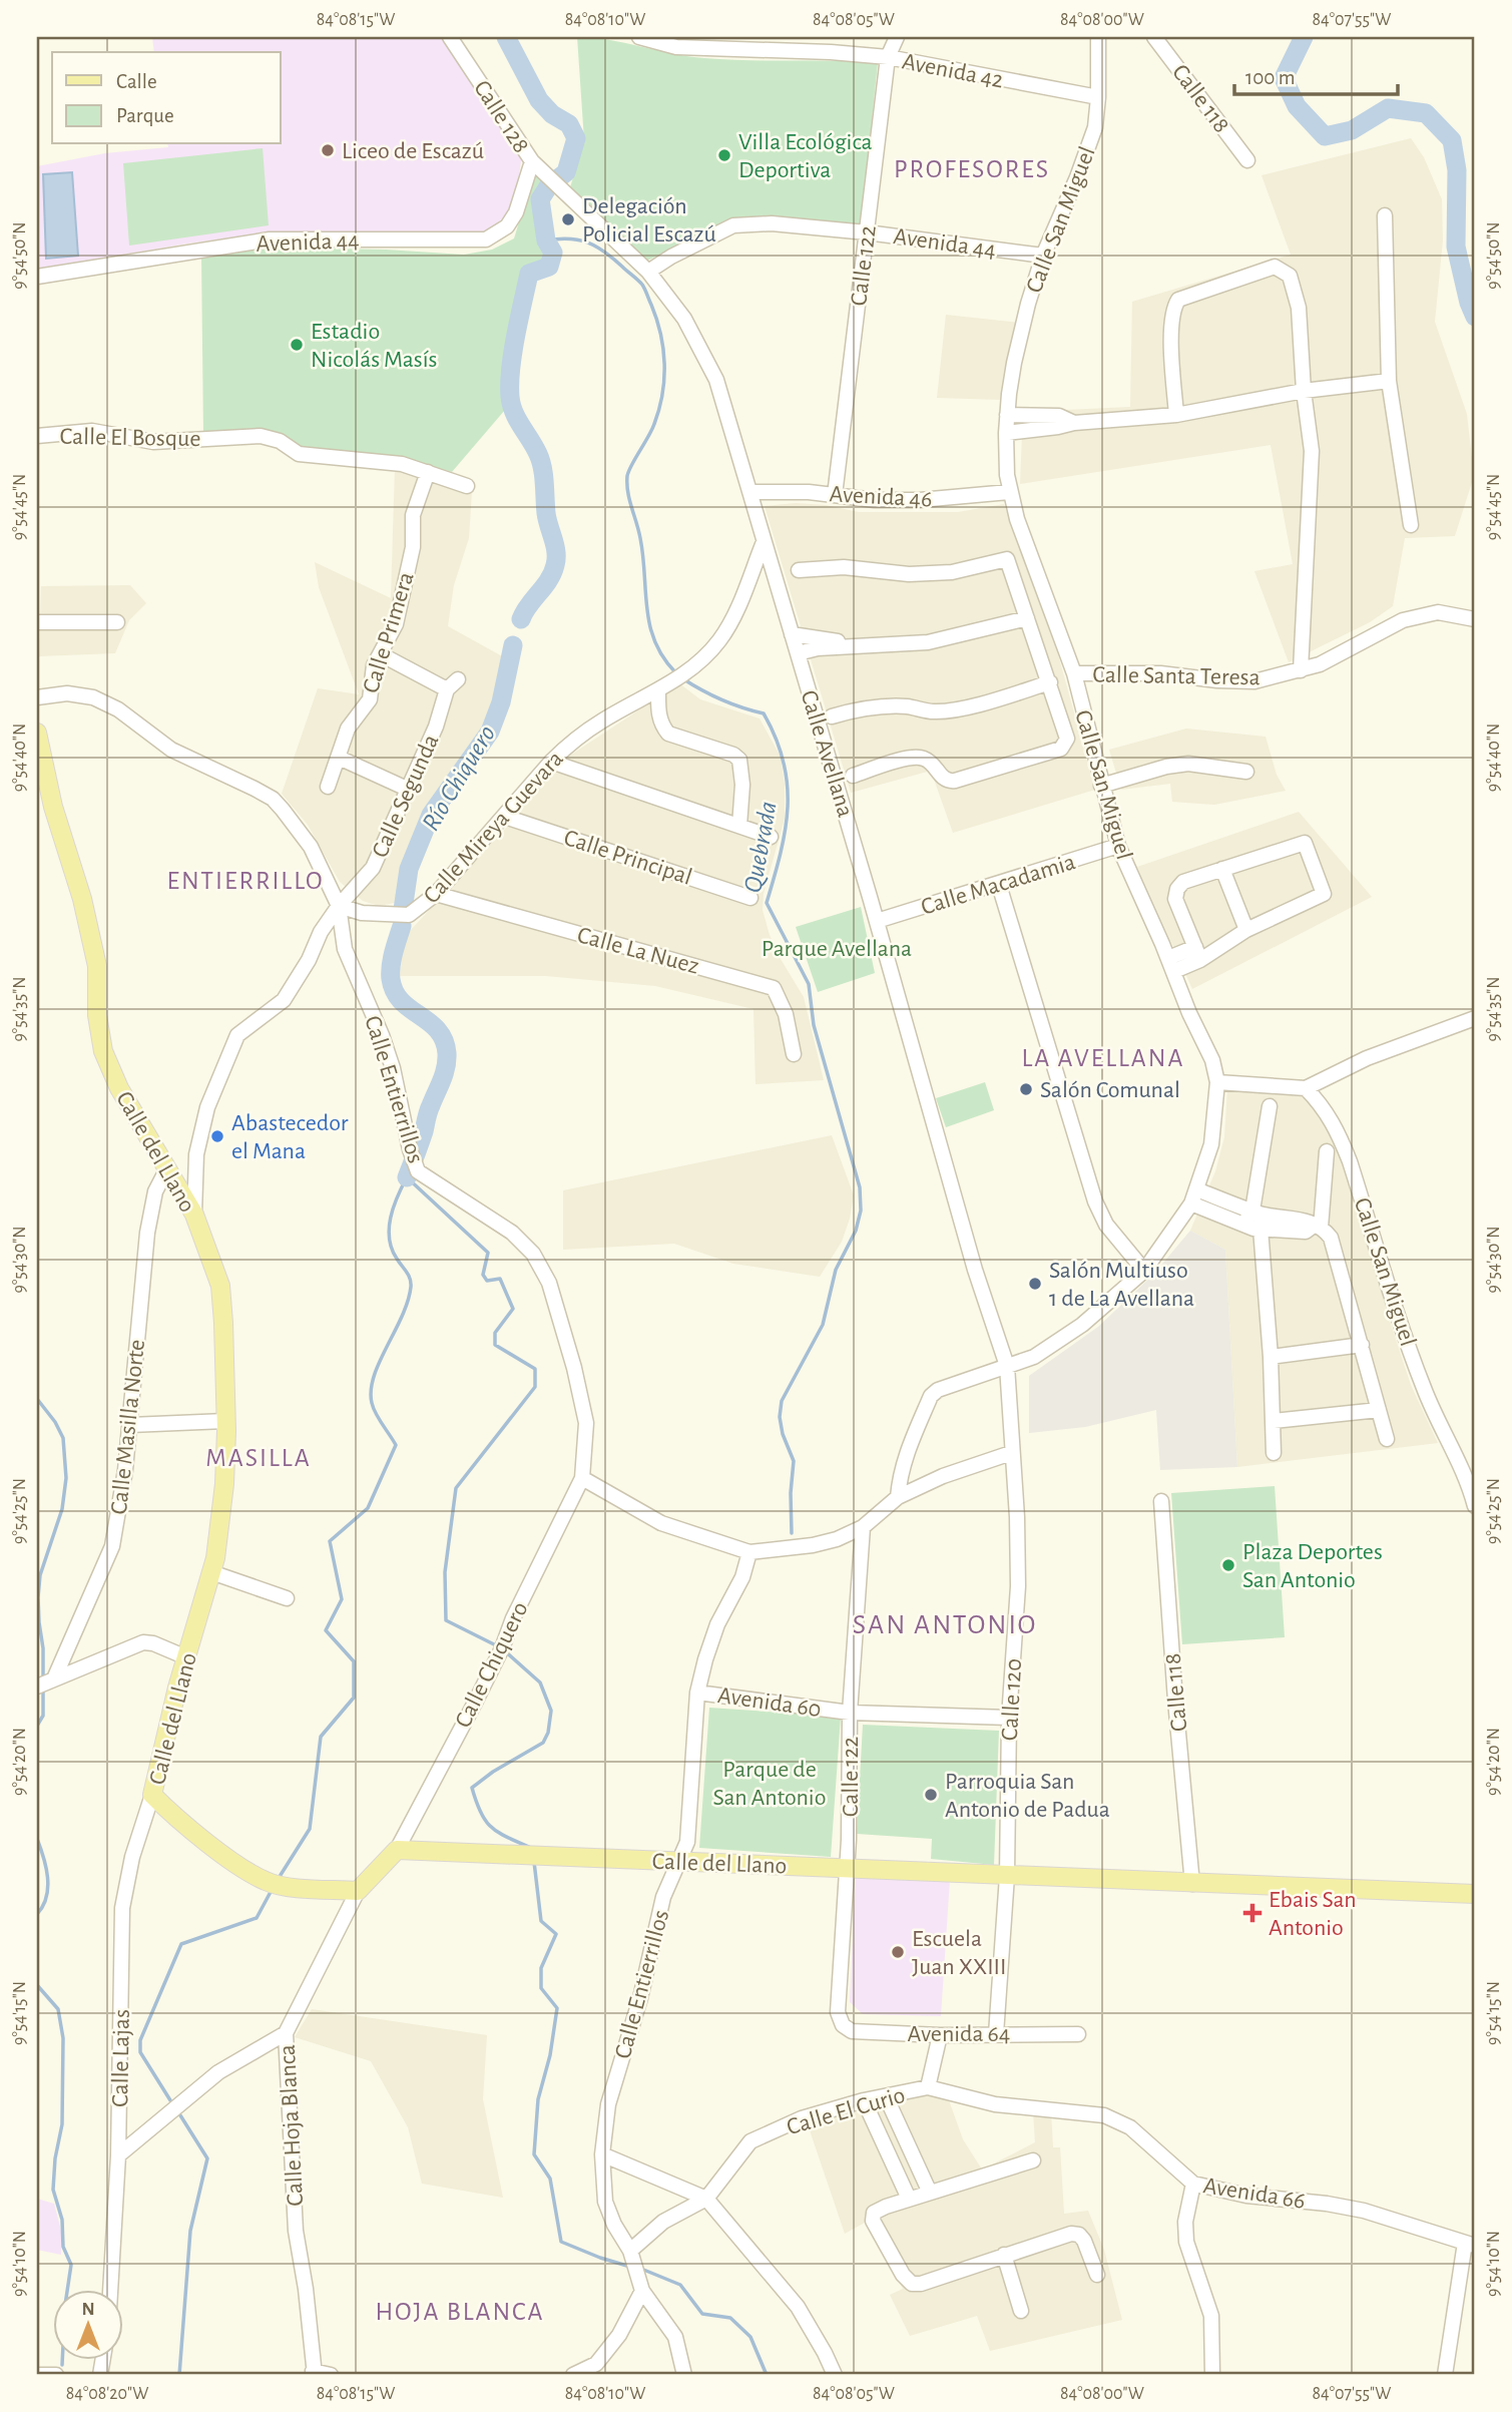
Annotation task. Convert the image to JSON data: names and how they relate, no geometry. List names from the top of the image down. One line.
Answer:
{"streets":{"main road":["Calle del Llano"],"street":["Avenida 42","Calle 118","Calle 128","Calle San Miguel","Avenida 44","Calle 122","Calle El Bosque","Avenida 46","Calle Primera","Calle Santa Teresa","Calle Avellana","Calle Segunda","Calle Mireya Guevara","Calle Principal","Calle Macadamia","Calle La Nuez","Calle Entierrillos","Calle Masilla Norte","Calle Chiquero","Calle 120","Avenida 60","Avenida 64","Calle Lajas","Calle El Curio","Calle Hoja Blanca","Avenida 66"]},"crossings":[["Avenida 42","Calle San Miguel"],["Avenida 42","Calle 122"],["Calle 118","Calle del Llano"],["Calle 128","Avenida 44"],["Calle 128","Calle Avellana"],["Calle San Miguel","Avenida 44"],["Calle San Miguel","Avenida 46"],["Calle San Miguel","Calle Santa Teresa"],["Calle San Miguel","Calle Macadamia"],["Avenida 44","Calle 122"],["Avenida 44","Calle Avellana"],["Calle 122","Avenida 46"],["Calle 122","Calle del Llano"],["Calle 122","Avenida 60"],["Calle 122","Avenida 64"],["Calle El Bosque","Calle Primera"],["Avenida 46","Calle Avellana"],["Calle Primera","Calle Segunda"],["Calle Avellana","Calle Mireya Guevara"],["Calle Avellana","Calle Macadamia"],["Calle Avellana","Calle 120"],["Calle Segunda","Calle Mireya Guevara"],["Calle Segunda","Calle Entierrillos"],["Calle Segunda","Calle del Llano"],["Calle Mireya Guevara","Calle Principal"],["Calle Mireya Guevara","Calle La Nuez"],["Calle Mireya Guevara","Calle Entierrillos"],["Calle Entierrillos","Calle del Llano"],["Calle Entierrillos","Calle Chiquero"],["Calle Entierrillos","Avenida 60"],["Calle del Llano","Calle Masilla Norte"],["Calle del Llano","Calle Chiquero"],["Calle del Llano","Calle 120"],["Calle del Llano","Calle Lajas"],["Calle del Llano","Calle Hoja Blanca"],["Calle 120","Avenida 60"],["Calle 120","Avenida 64"],["Avenida 64","Calle El Curio"],["Calle El Curio","Avenida 66"]],"districts":["PROFESORES","ENTIERRILLO","LA AVELLANA","MASILLA","SAN ANTONIO","HOJA BLANCA"],"water":["Río Chiquero","Quebrada"],"parks":["Parque Avellana","Parque de San Antonio"],"places":{"other":["Liceo de Escazú","Villa Ecológica Deportiva","Delegación Policial Escazú","Estadio Nicolás Masís","Salón Comunal","Abastecedor el Mana","Salón Multiuso 1 de La Avellana","Plaza Deportes San Antonio","Parroquia San Antonio de Padua","Escuela Juan XXIII"],"health":["Ebais San Antonio"]},"legend":["Calle","Parque"],"scale_bar":"100 m","north":"top","coordinates":["84°08'15\"W","84°08'10\"W","84°08'05\"W","84°08'00\"W","84°07'55\"W","9°54'50\"N","9°54'45\"N","9°54'40\"N","9°54'35\"N","9°54'30\"N","9°54'25\"N","9°54'20\"N","9°54'15\"N","9°54'10\"N","84°08'20\"W"]}
